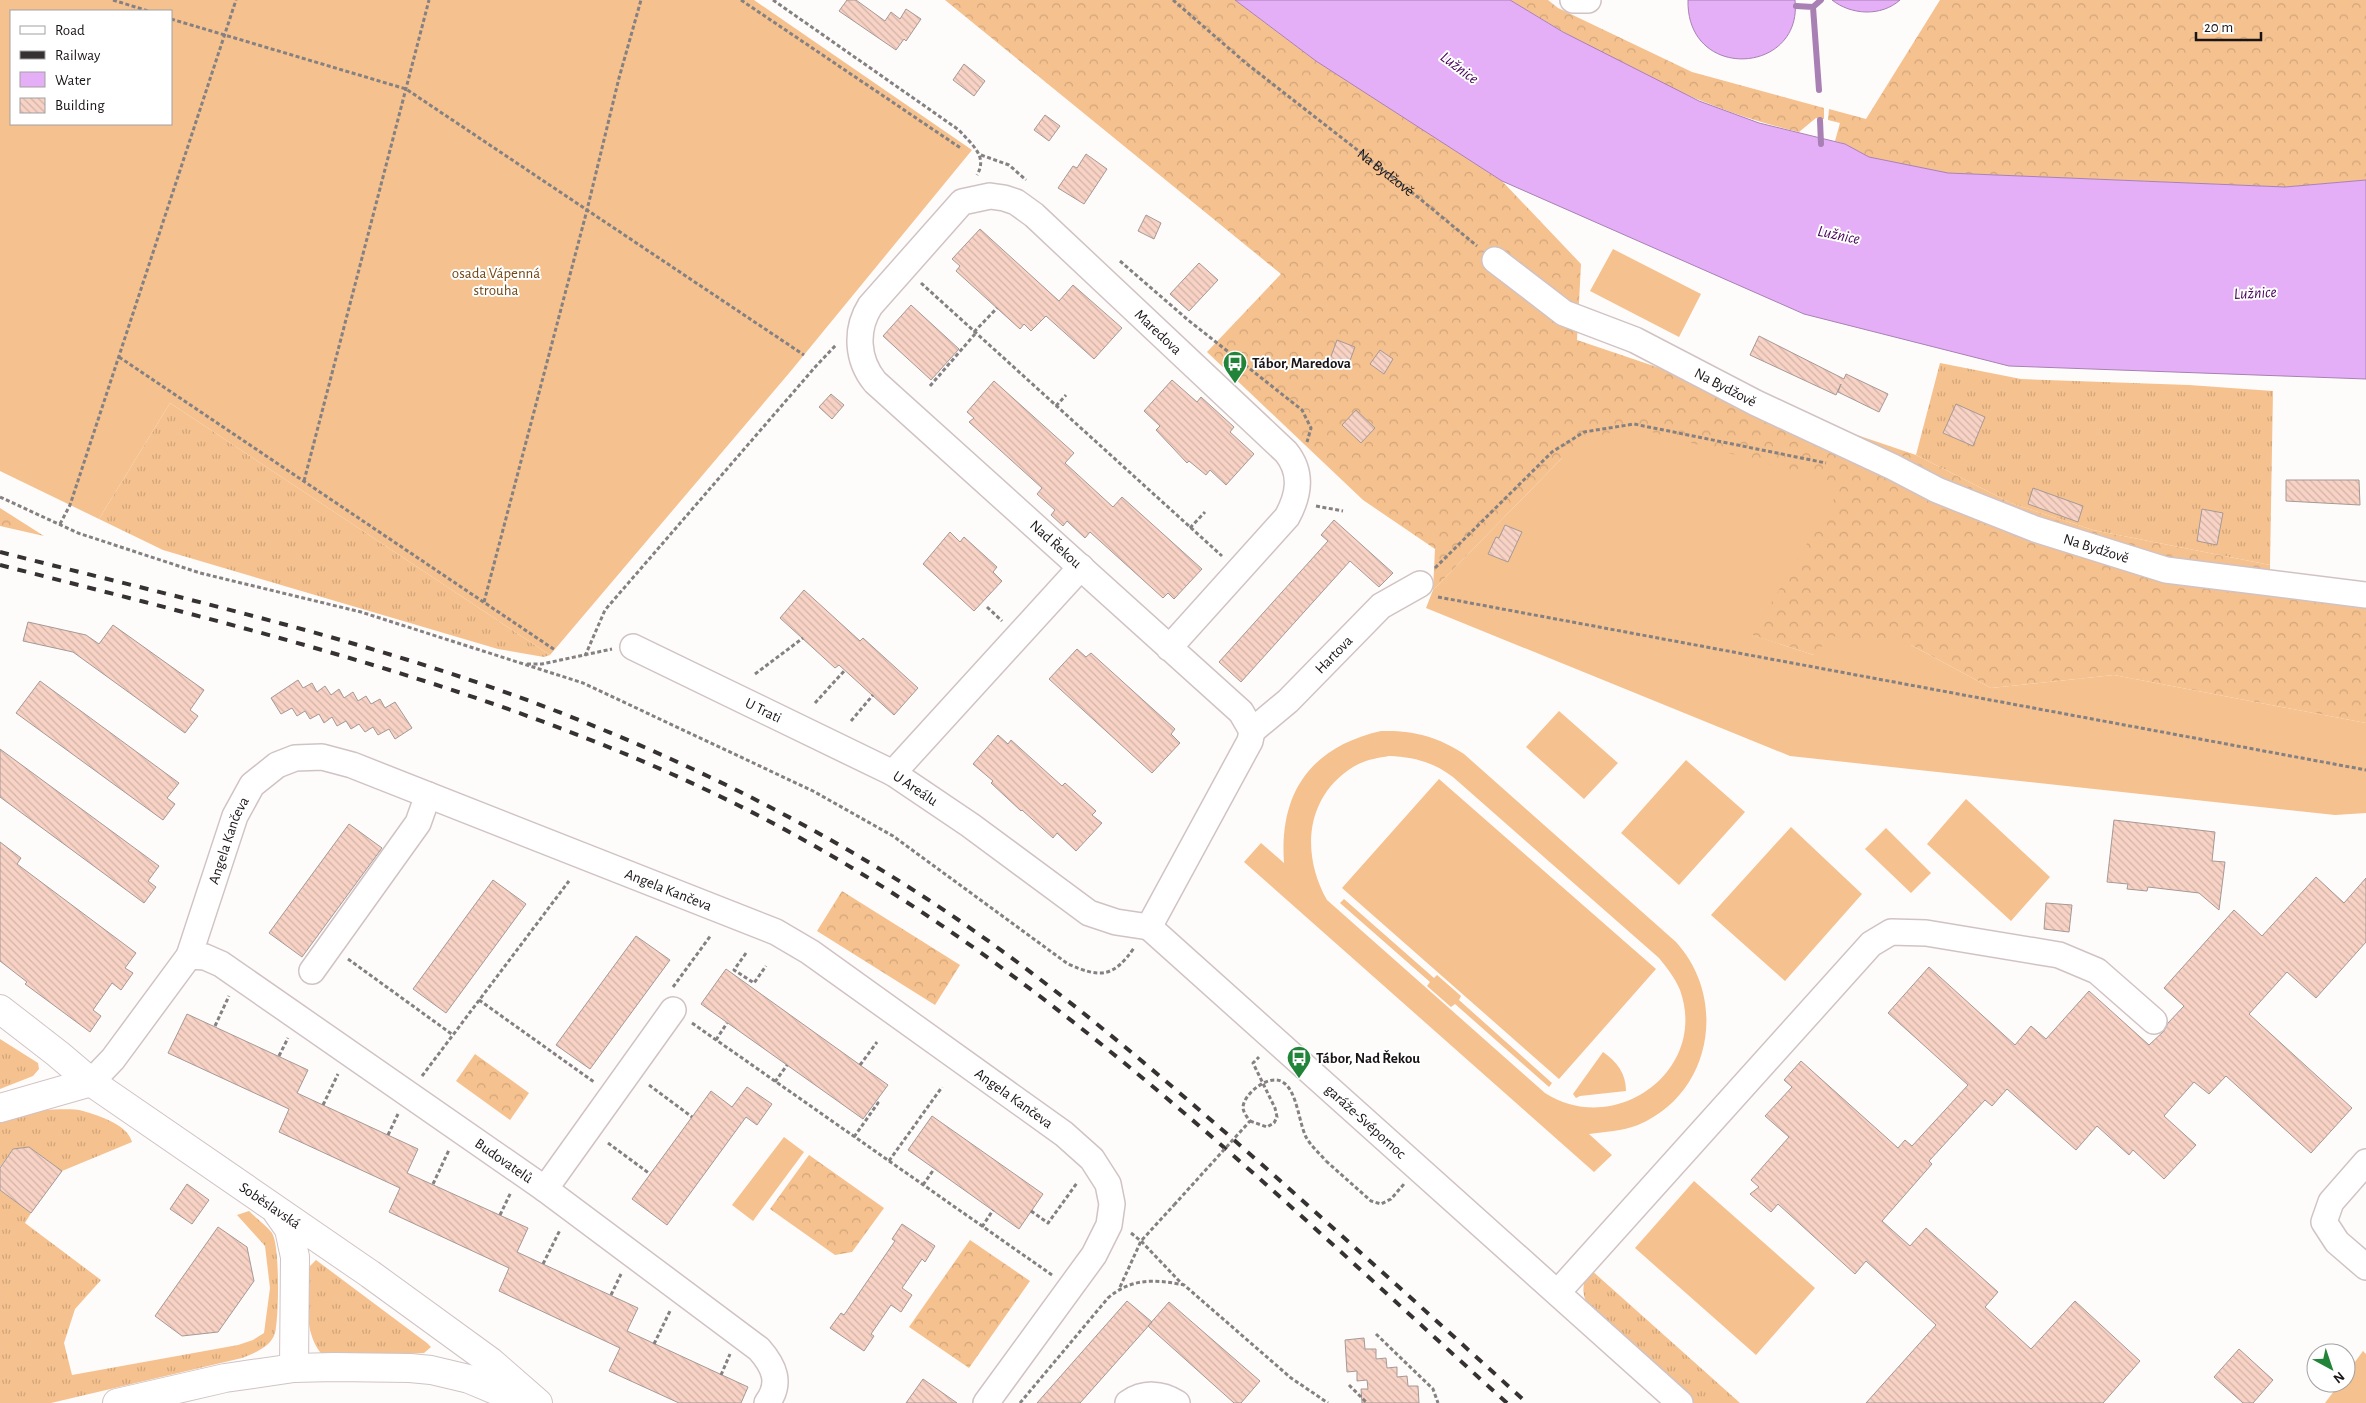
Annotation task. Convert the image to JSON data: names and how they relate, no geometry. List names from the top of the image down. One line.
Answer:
{"streets":{"main road":["Soběslavská"],"street":["Na Bydžově","Maredova","Nad Řekou","Hartova","U Trati","U Areálu","Angela Kančeva","garáže-Svépomoc","Budovatelů"]},"crossings":[["Maredova","Nad Řekou"],["Nad Řekou","Hartova"],["Nad Řekou","U Areálu"],["U Trati","U Areálu"],["U Areálu","garáže-Svépomoc"],["Angela Kančeva","Budovatelů"],["Angela Kančeva","Soběslavská"]],"water":["Lužnice"],"parks":["osada Vápenná strouha"],"places":{"bus stop":["Tábor, Maredova","Tábor, Nad Řekou"]},"legend":["Road","Railway","Water","Building"],"scale_bar":"20 m","north":"bottom right"}
